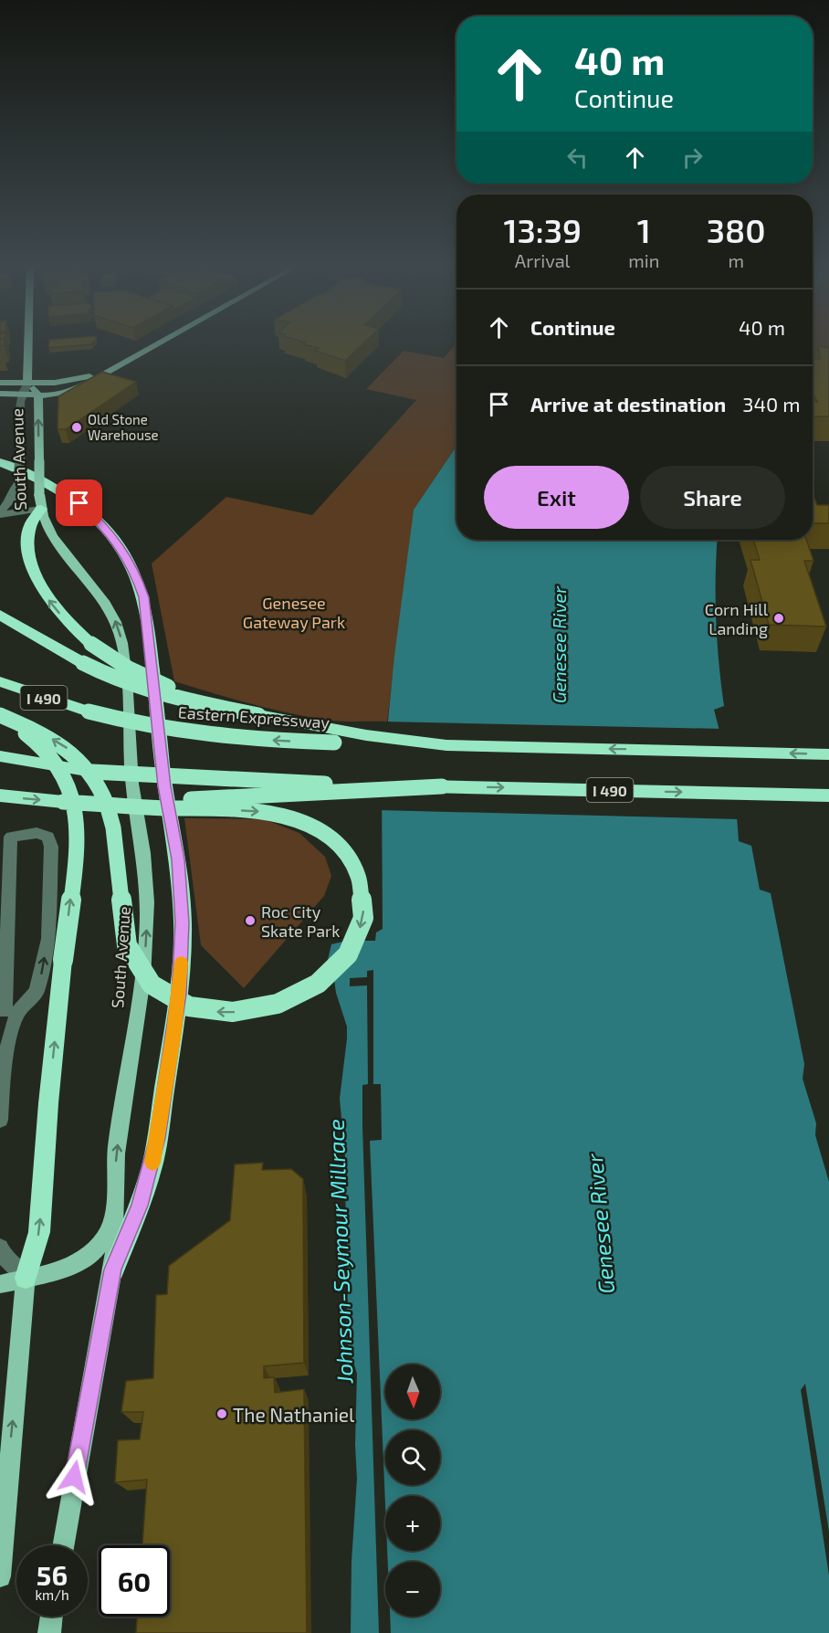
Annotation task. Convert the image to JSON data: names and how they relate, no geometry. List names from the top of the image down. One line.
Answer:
{"streets":{"highway":["I 490","Eastern Expressway"],"main road":["South Avenue"]},"crossings":[["I 490","Eastern Expressway"]],"one_way":["South Avenue"],"water":["Genesee River","Johnson-Seymour Millrace"],"parks":["Genesee Gateway Park"],"places":["Old Stone Warehouse","Corn Hill Landing","Roc City Skate Park","The Nathaniel"],"north":"bottom","page":{"turn":["40 m","Continue"],"eta":["13:39","Arrival","1","min","380","m"],"list":[{"name":"Continue","value":"40 m"},{"name":"Arrive at destination","value":"340 m"}],"buttons":["Exit","Share"],"map_buttons":["+","−"],"speed":"56 km/h","limit":"60"}}
